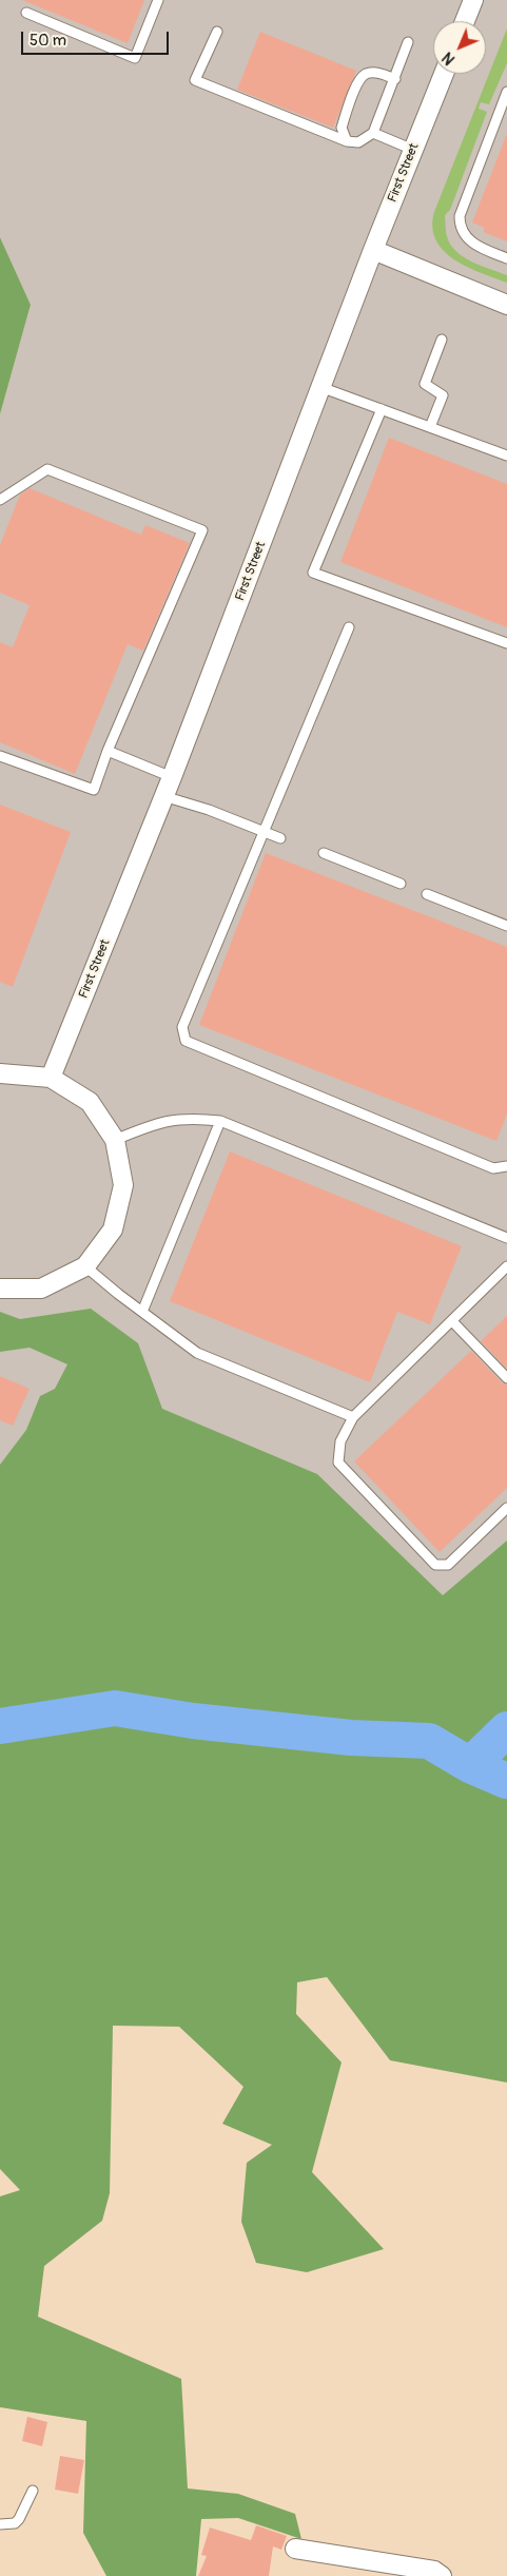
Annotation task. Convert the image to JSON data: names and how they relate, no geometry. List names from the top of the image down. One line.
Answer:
{"streets":{"street":["First Street"]},"scale_bar":"50 m","north":"bottom left"}
